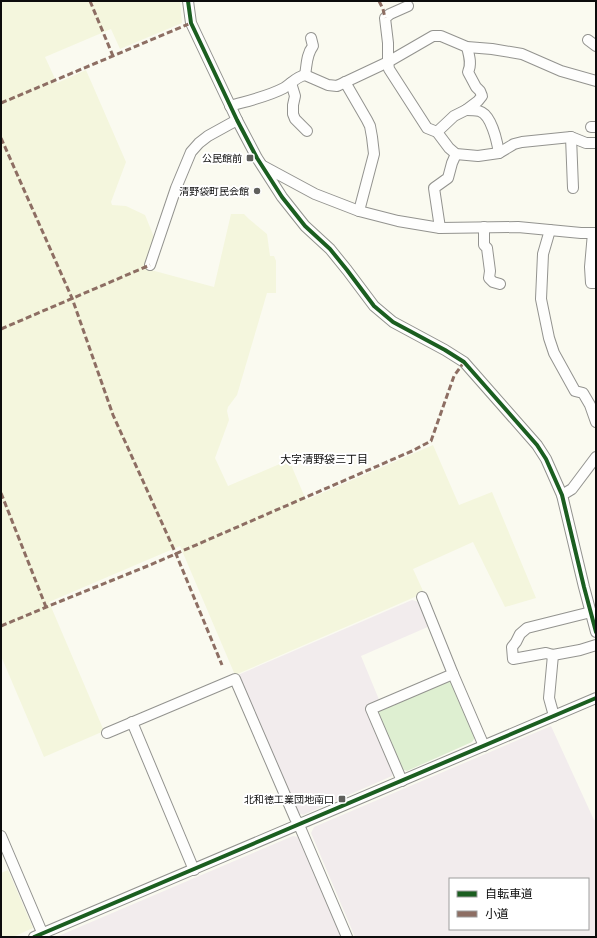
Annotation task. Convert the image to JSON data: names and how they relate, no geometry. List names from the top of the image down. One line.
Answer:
{"districts":["大字清野袋三丁目"],"places":{"transit":["公民館前","北和徳工業団地南口"],"other":["清野袋町民会館"]},"legend":["自転車道","小道"]}
